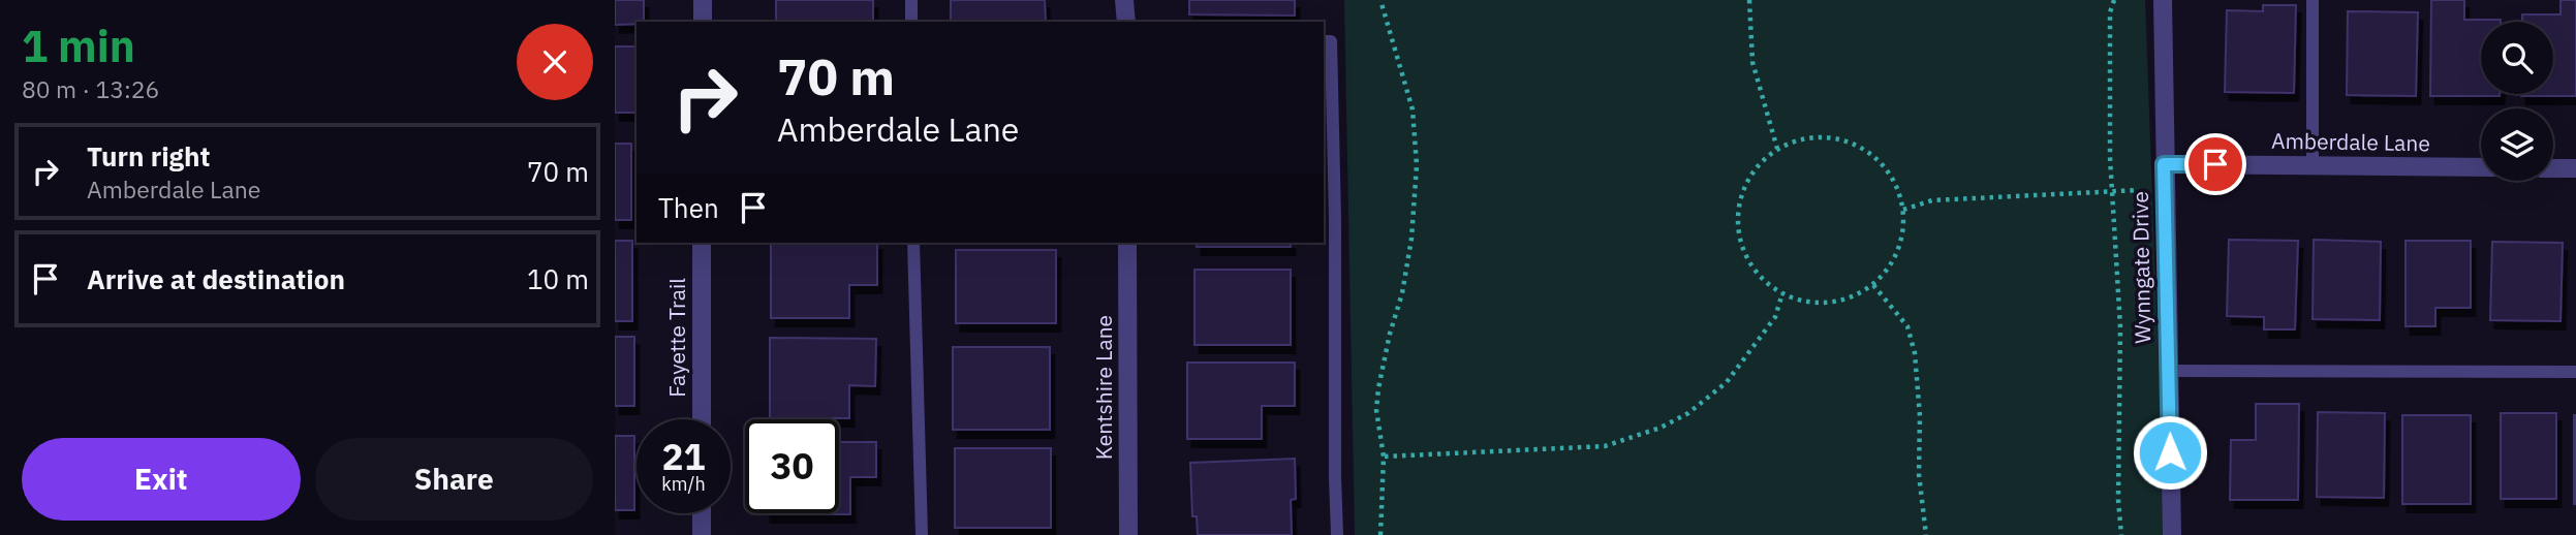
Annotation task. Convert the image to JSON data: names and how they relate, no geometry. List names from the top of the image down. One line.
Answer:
{"streets":{"street":["Amberdale Lane","Wynngate Drive","Fayette Trail","Kentshire Lane"]},"crossings":[["Amberdale Lane","Wynngate Drive"]],"page":{"heading":["1 min","80 m · 13:26"],"turn":["70 m","Amberdale Lane"],"list":[{"name":"Turn right","note":"Amberdale Lane","value":"70 m"},{"name":"Arrive at destination","value":"10 m"}],"then":"Then","speed":"21 km/h","limit":"30","buttons":["Exit","Share"]}}
